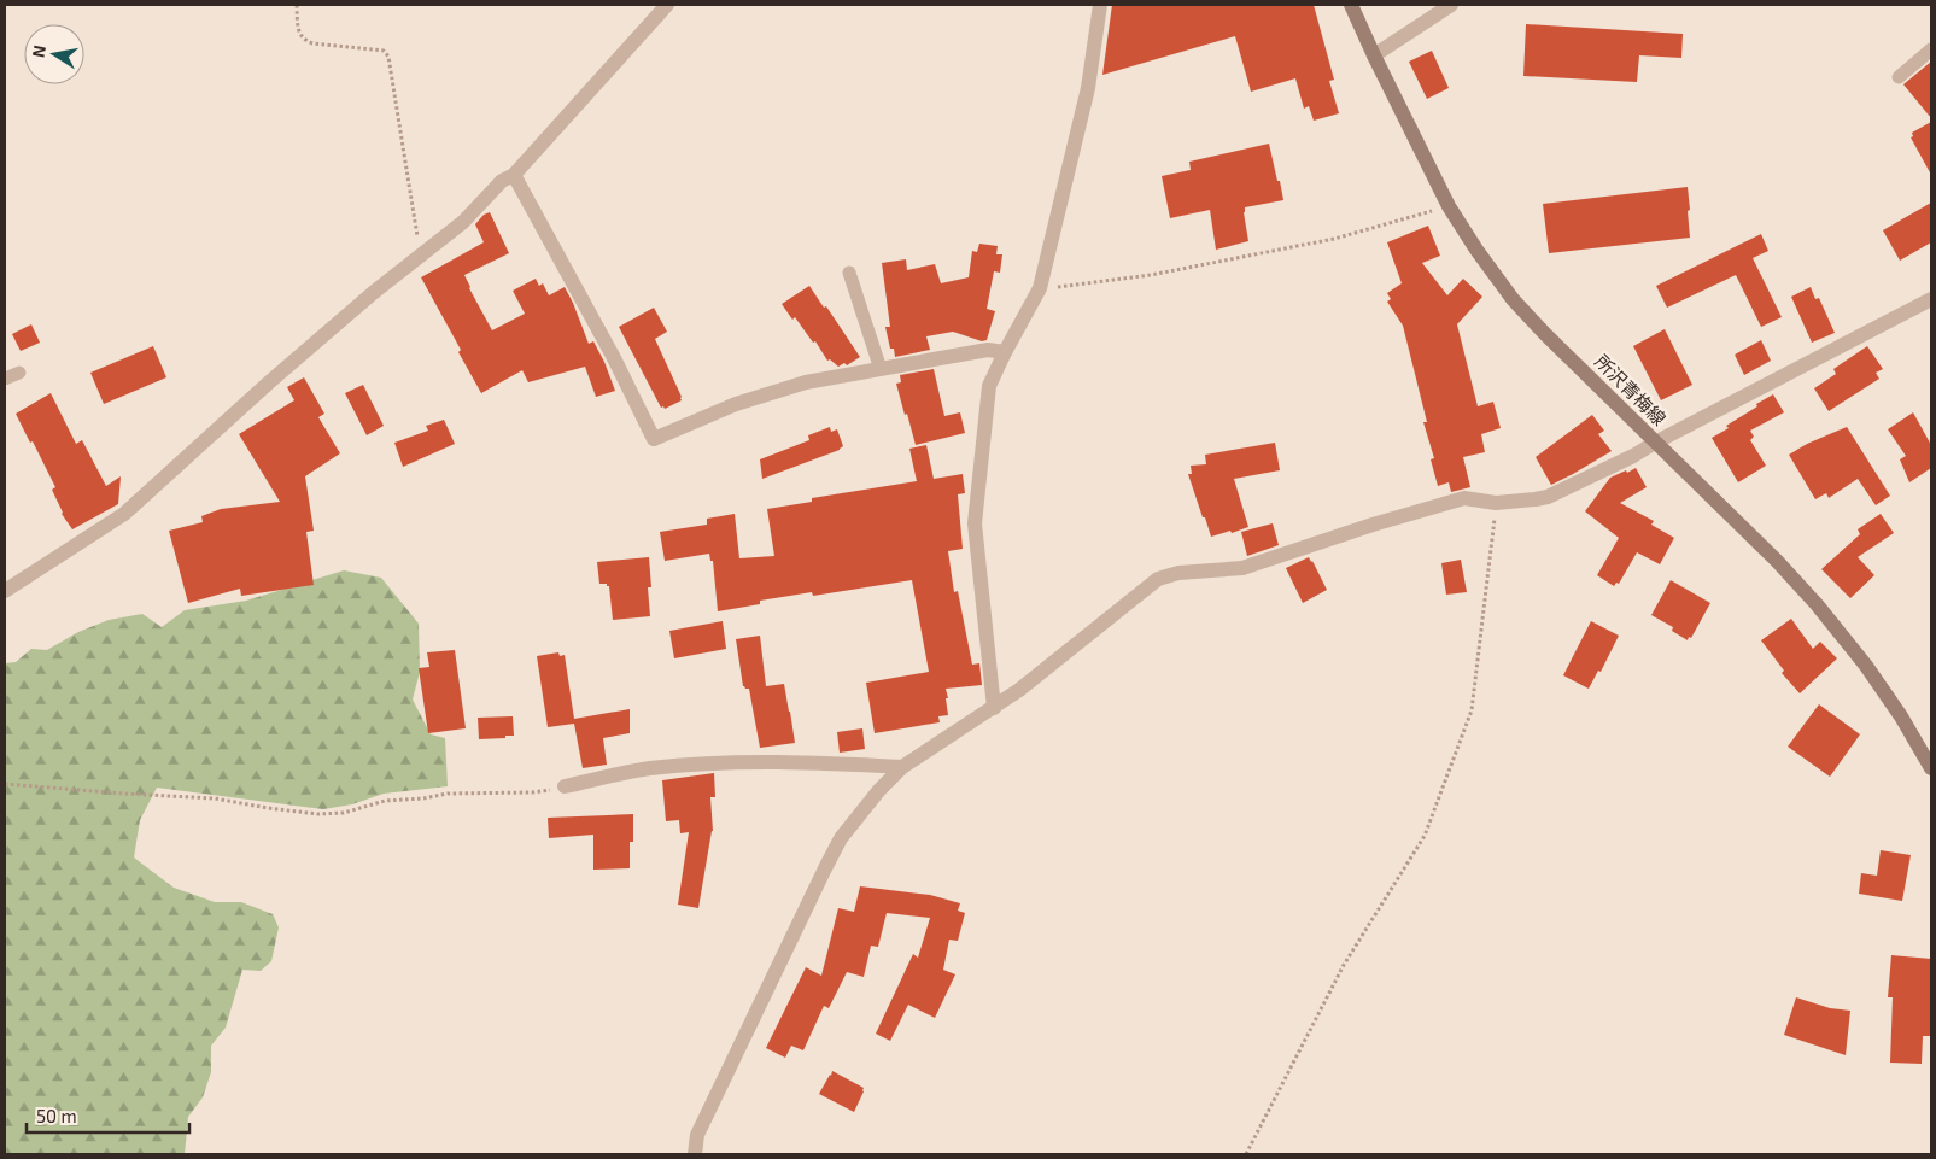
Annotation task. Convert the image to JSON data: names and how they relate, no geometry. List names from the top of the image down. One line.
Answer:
{"streets":{"main road":["所沢青梅線"]},"scale_bar":"50 m","north":"left"}
